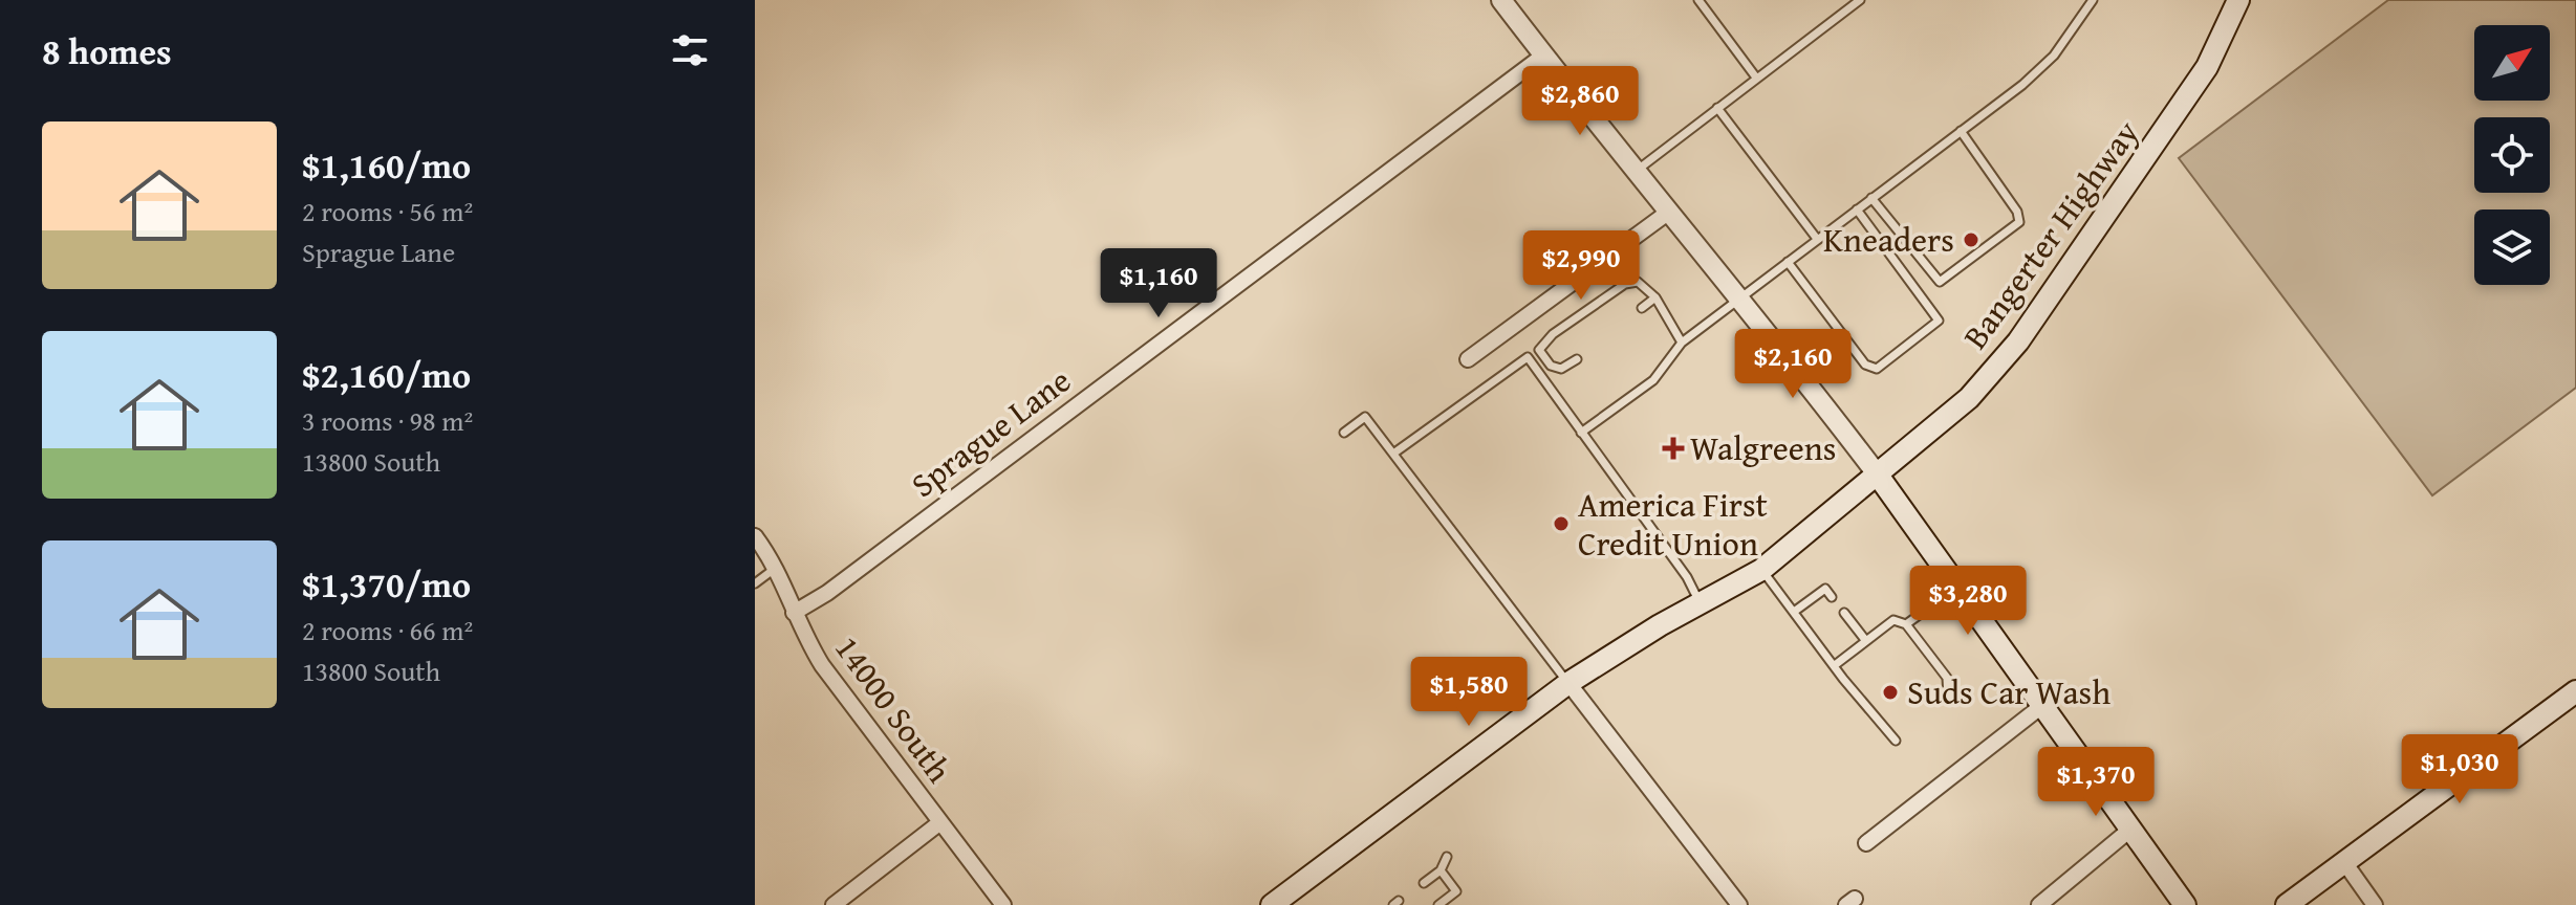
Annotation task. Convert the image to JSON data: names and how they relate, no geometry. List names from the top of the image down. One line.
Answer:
{"streets":{"main road":["Bangerter Highway"],"street":["Sprague Lane","14000 South"]},"crossings":[["Sprague Lane","14000 South"]],"places":{"other":["Kneaders","America First Credit Union","Suds Car Wash"],"health":["Walgreens"]},"north":"top right","page":{"heading":"8 homes","price":["$2,860","$2,990","$1,160","$2,160","$3,280","$1,580","$1,030","$1,370"],"list":[{"name":"$1,160/mo","note":"2 rooms · 56 m² · Sprague Lane"},{"name":"$2,160/mo","note":"3 rooms · 98 m² · 13800 South"},{"name":"$1,370/mo","note":"2 rooms · 66 m² · 13800 South"}]}}
